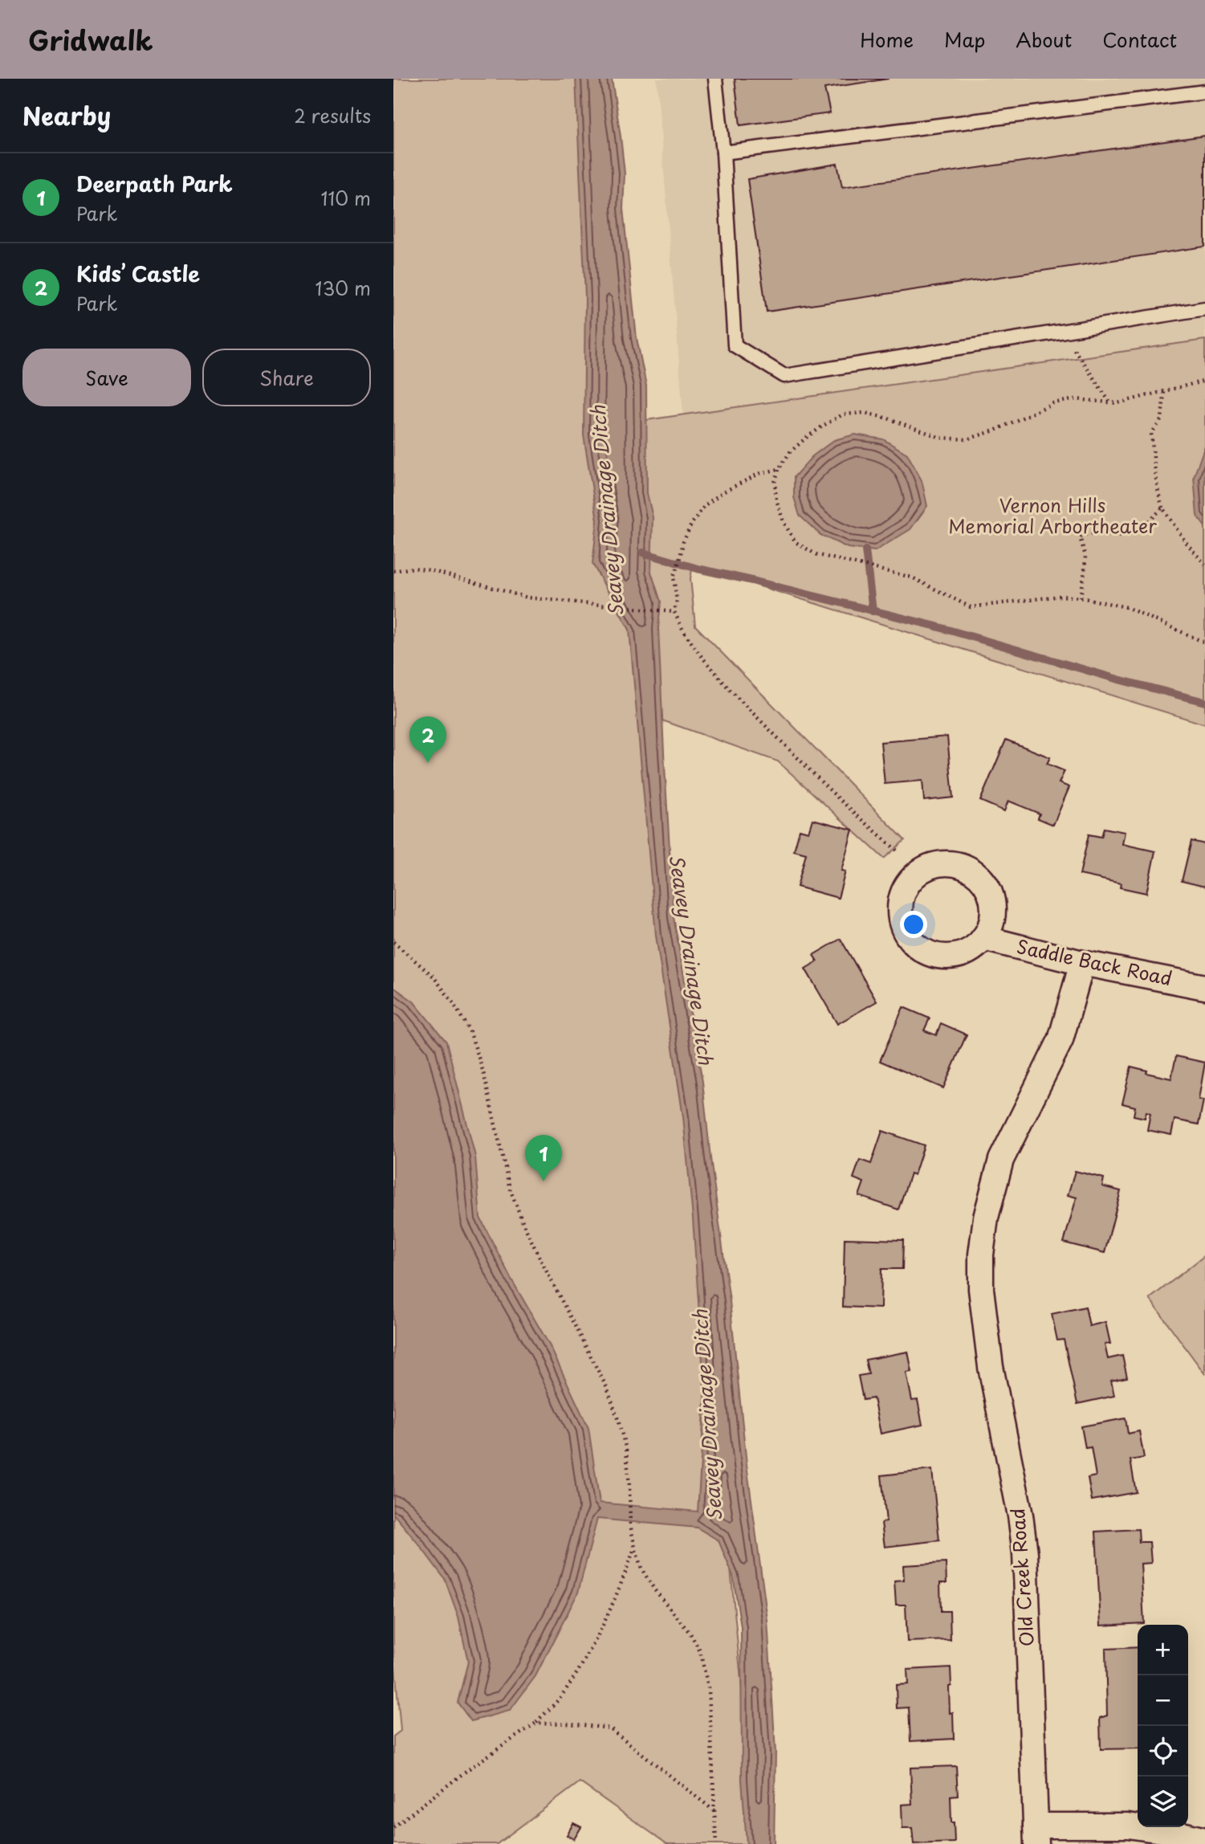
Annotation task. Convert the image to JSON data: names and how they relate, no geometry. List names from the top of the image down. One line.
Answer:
{"streets":{"street":["Saddle Back Road","Old Creek Road"]},"crossings":[["Saddle Back Road","Old Creek Road"]],"water":["Seavey Drainage Ditch"],"parks":["Vernon Hills Memorial Arbortheater"],"page":{"header":"Gridwalk","nav":["Home","Map","About","Contact"],"heading":["Nearby","2 results"],"list":[{"mark":"1","name":"Deerpath Park","note":"Park","value":"110 m"},{"mark":"2","name":"Kids’ Castle","note":"Park","value":"130 m"}],"buttons":["Save","Share"],"pins":["2","1"],"map_buttons":["+","−"]}}
